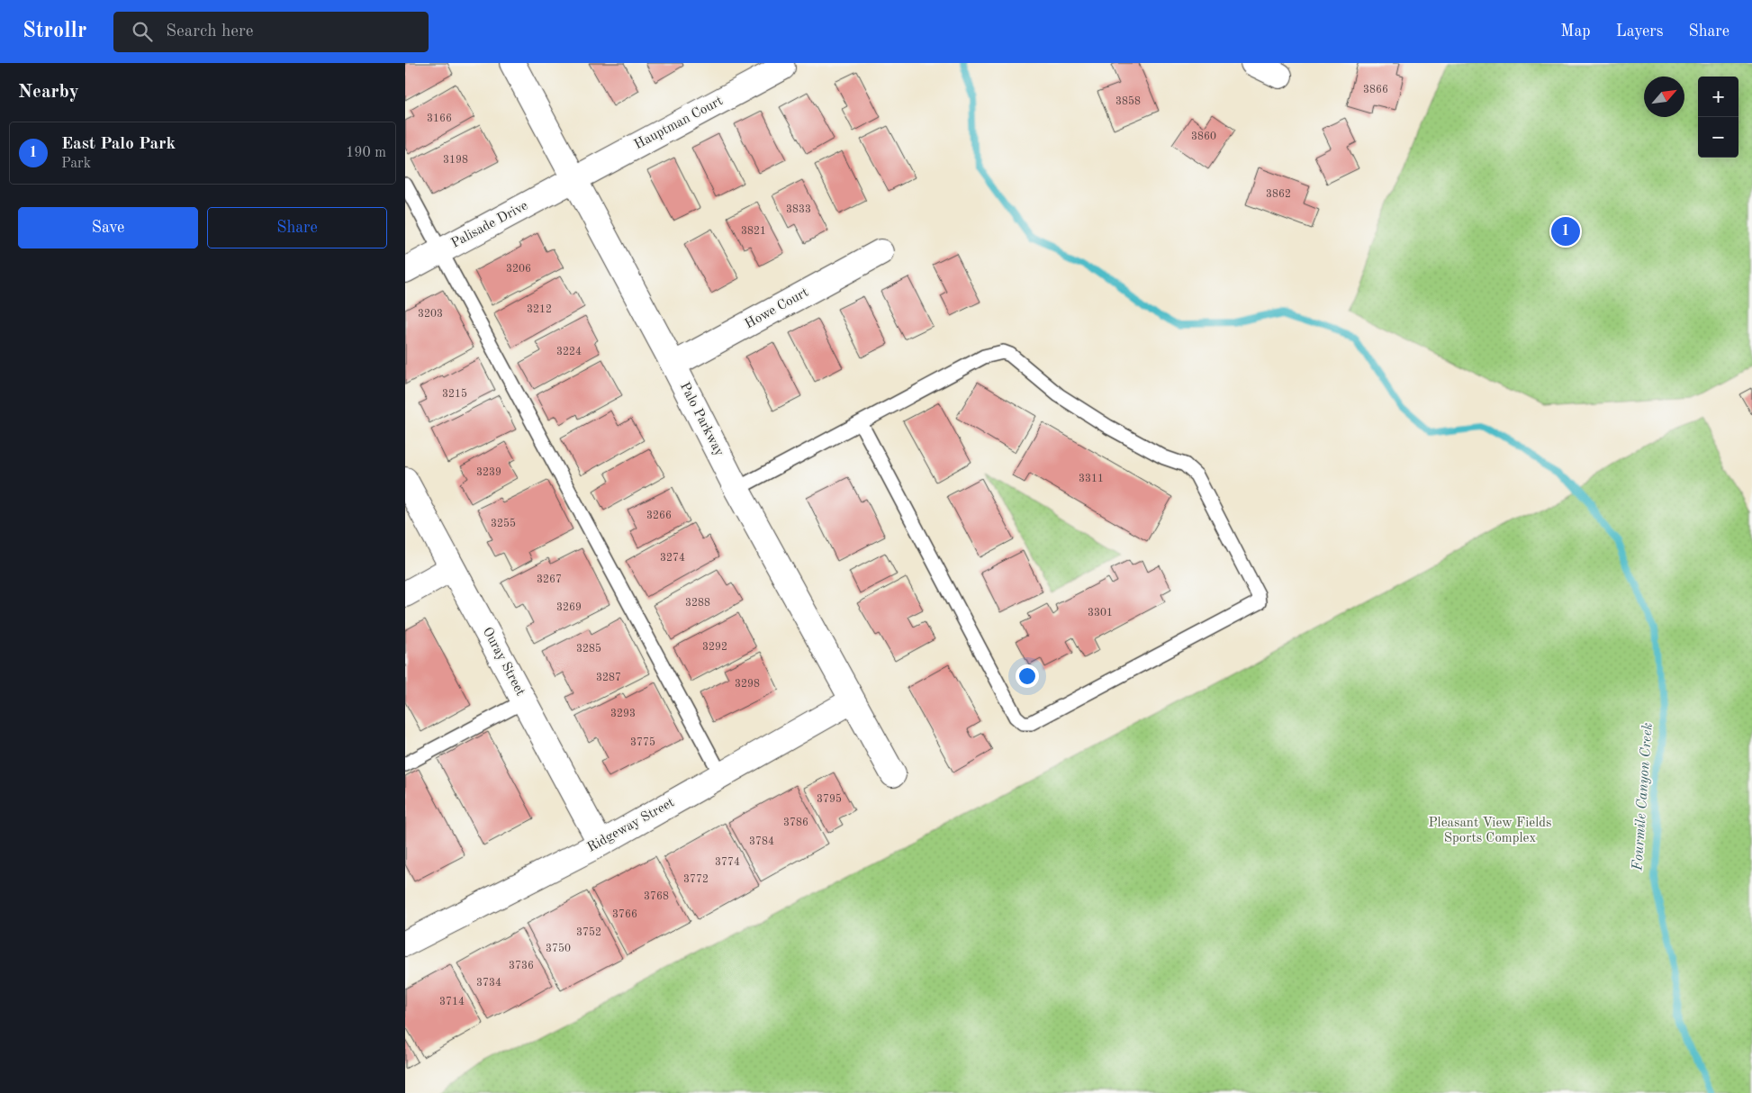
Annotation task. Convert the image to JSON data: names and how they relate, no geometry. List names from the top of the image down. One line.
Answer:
{"streets":{"street":["Hauptman Court","Palisade Drive","Howe Court","Palo Parkway","Ouray Street","Ridgeway Street"]},"crossings":[["Hauptman Court","Palisade Drive"],["Hauptman Court","Palo Parkway"],["Palisade Drive","Palo Parkway"],["Howe Court","Palo Parkway"],["Palo Parkway","Ridgeway Street"],["Ouray Street","Ridgeway Street"]],"water":["Fourmile Canyon Creek"],"parks":["Pleasant View Fields Sports Complex"],"house_numbers":["3866","3858","3166","3860","3198","3862","3833","3821","3206","3212","3203","3224","3215","3239","3311","3266","3255","3274","3267","3288","3269","3301","3292","3285","3287","3298","3293","3775","3795","3786","3784","3774","3772","3768","3766","3752","3750","3736","3734","3714"],"north":"top right","page":{"header":"Strollr","search":"Search here","nav":["Map","Layers","Share"],"heading":"Nearby","map_buttons":["+","−"],"list":[{"mark":"1","name":"East Palo Park","note":"Park","value":"190 m"}],"buttons":["Save","Share"],"pins":"1"}}
